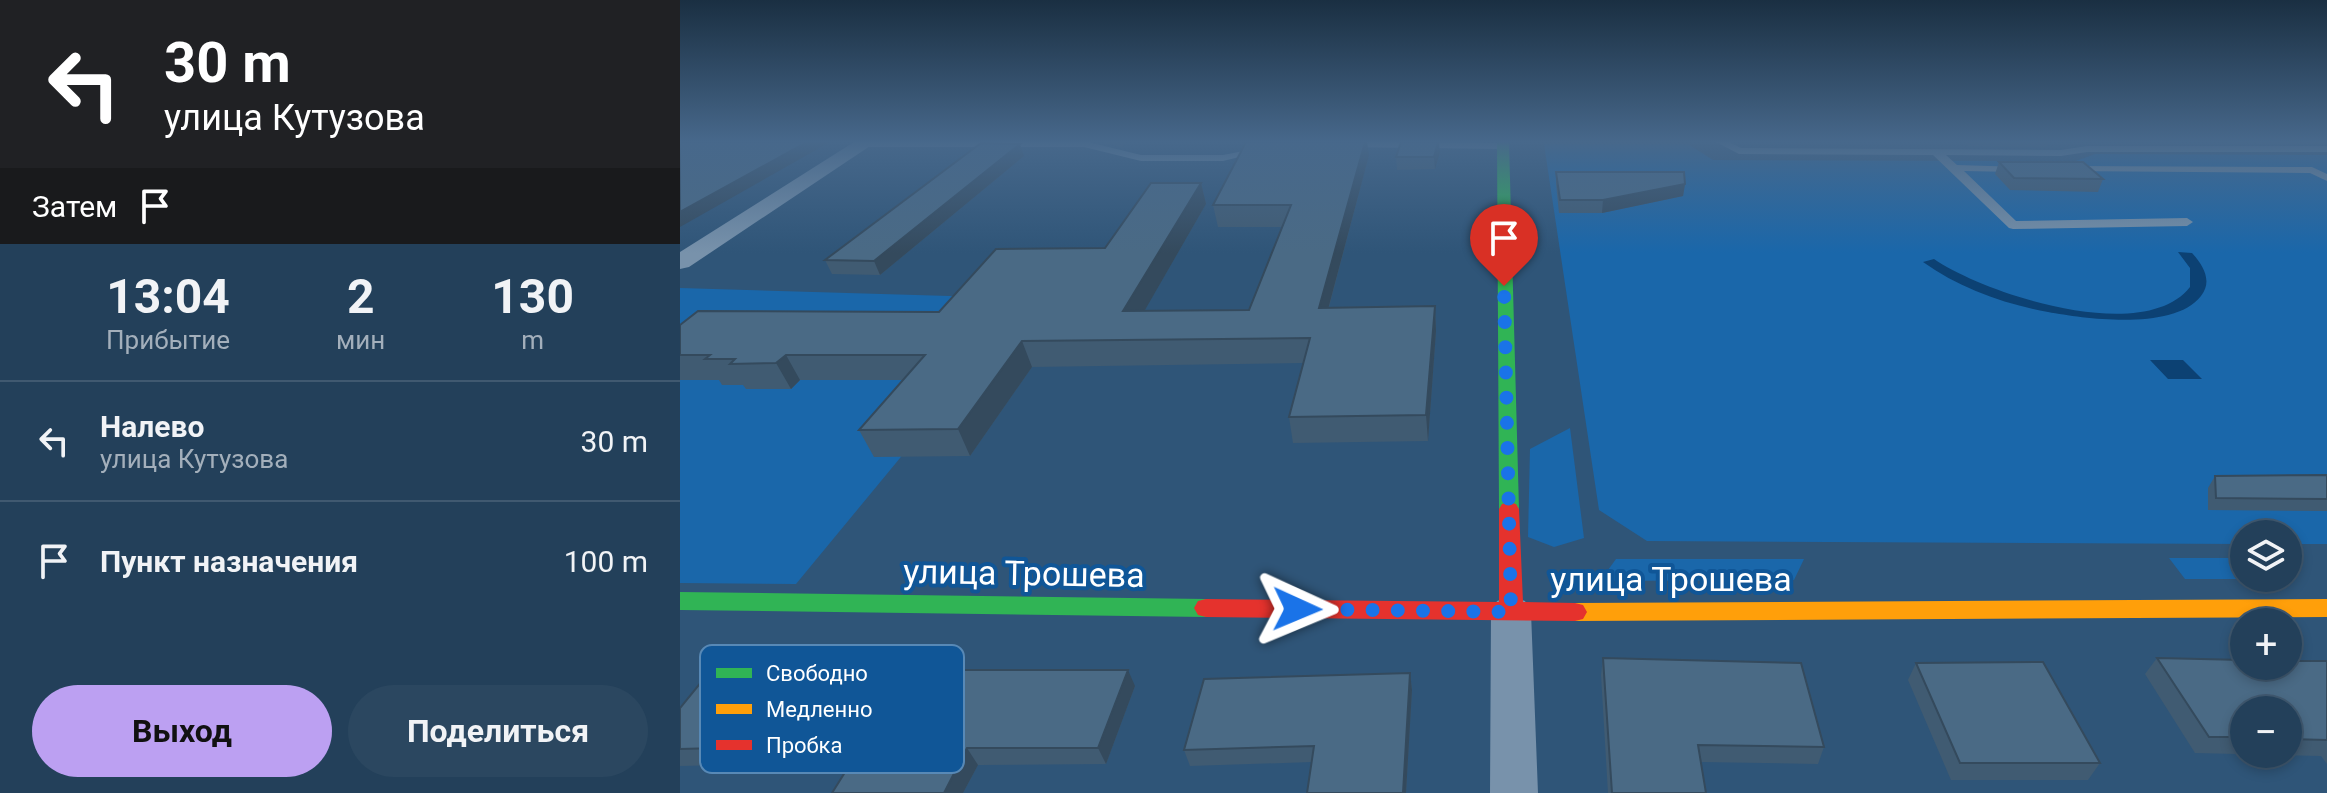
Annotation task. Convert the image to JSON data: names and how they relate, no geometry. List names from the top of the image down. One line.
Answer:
{"streets":{"street":["улица Трошева"]},"legend":["Свободно","Медленно","Пробка"],"page":{"turn":["30 m","улица Кутузова"],"then":"Затем","eta":["13:04","Прибытие","2","мин","130","m"],"list":[{"name":"Налево","note":"улица Кутузова","value":"30 m"},{"name":"Пункт назначения","value":"100 m"}],"map_buttons":["+","−"],"buttons":["Выход","Поделиться"]}}
